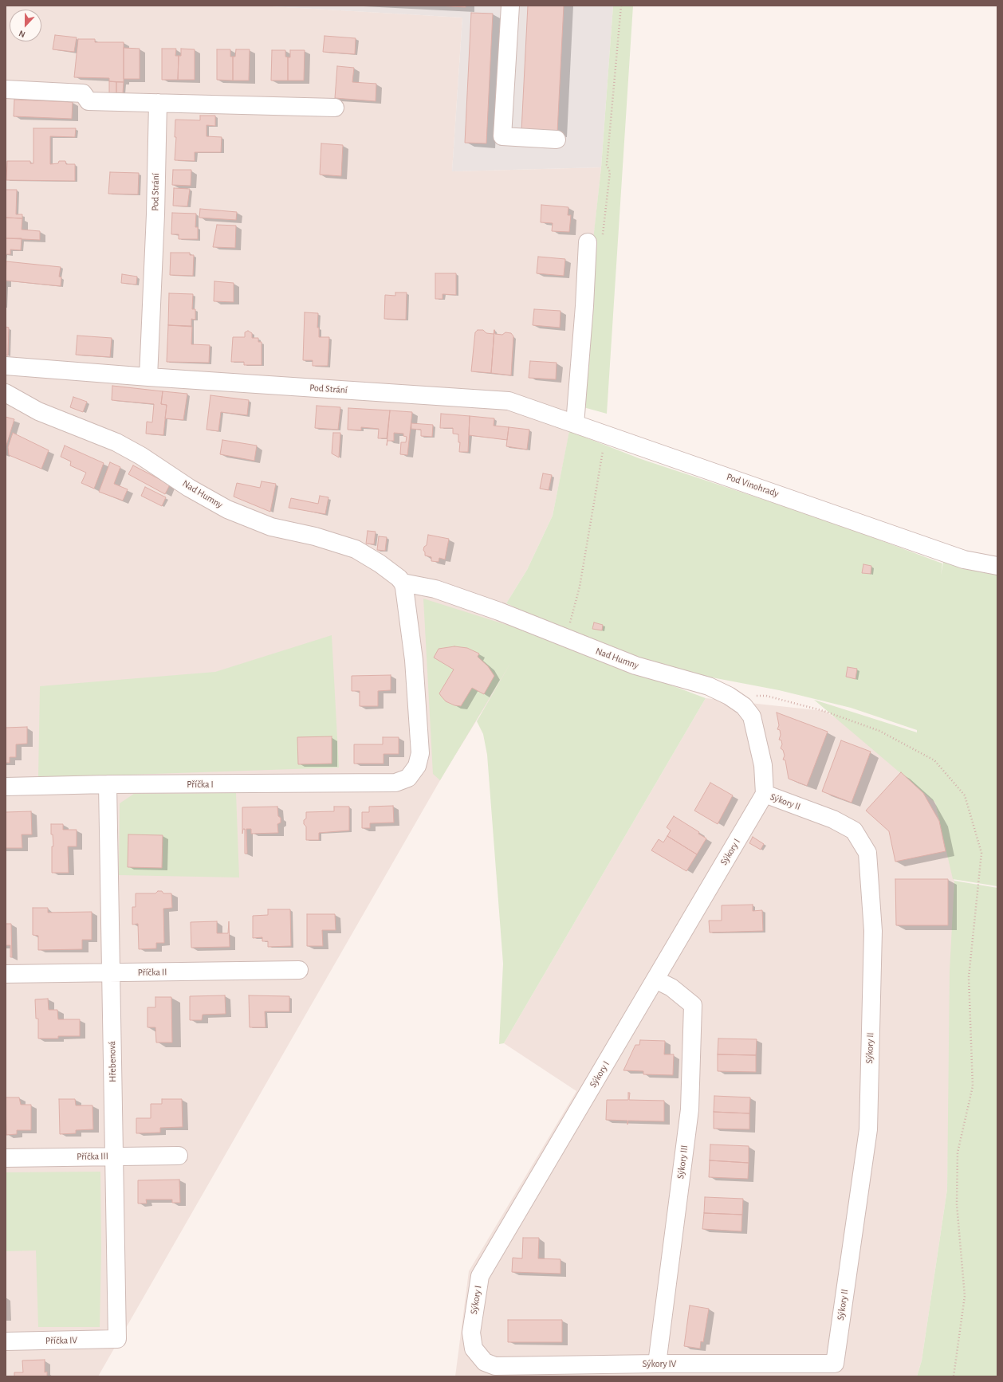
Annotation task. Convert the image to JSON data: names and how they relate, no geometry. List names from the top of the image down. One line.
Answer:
{"streets":{"street":["Pod Strání","Pod Vinohrady","Nad Humny","Příčka I","Sýkory II","Sýkory I","Příčka II","Hřebenová","Příčka III","Sýkory III","Příčka IV","Sýkory IV"]},"crossings":[["Pod Strání","Pod Vinohrady"],["Nad Humny","Příčka I"],["Nad Humny","Sýkory II"],["Nad Humny","Sýkory I"],["Příčka I","Hřebenová"],["Sýkory II","Sýkory I"],["Sýkory II","Sýkory IV"],["Sýkory I","Sýkory III"],["Sýkory I","Sýkory IV"],["Příčka II","Hřebenová"],["Hřebenová","Příčka III"],["Hřebenová","Příčka IV"],["Sýkory III","Sýkory IV"]],"north":"bottom"}
